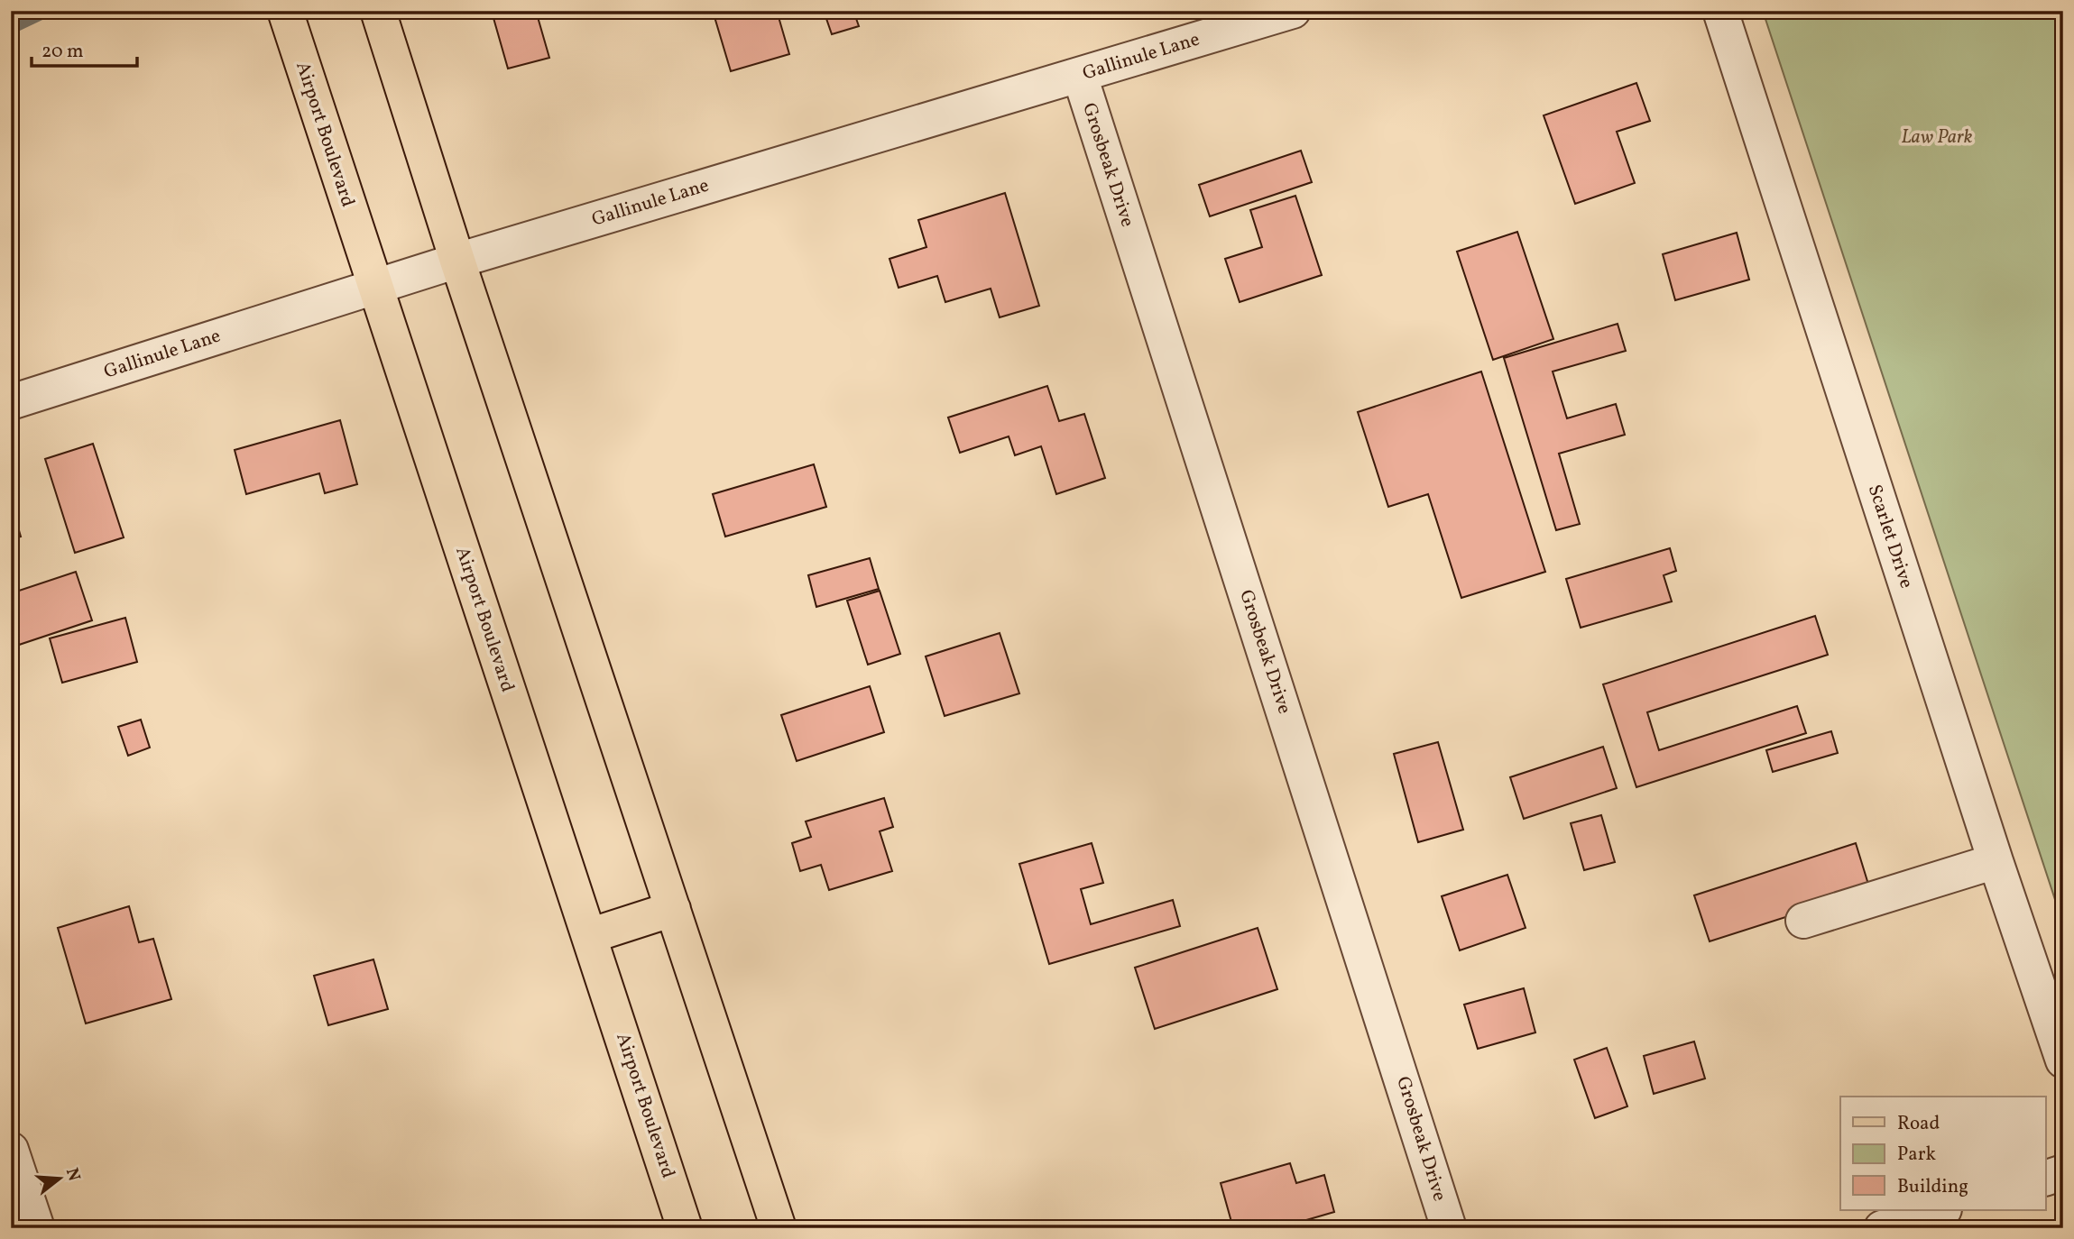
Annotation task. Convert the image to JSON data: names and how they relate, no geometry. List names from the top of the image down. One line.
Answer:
{"streets":{"main road":["Airport Boulevard"],"street":["Gallinule Lane","Grosbeak Drive","Scarlet Drive"]},"crossings":[["Gallinule Lane","Airport Boulevard"],["Gallinule Lane","Grosbeak Drive"]],"parks":["Law Park"],"legend":["Road","Park","Building"],"scale_bar":"20 m","north":"right"}
